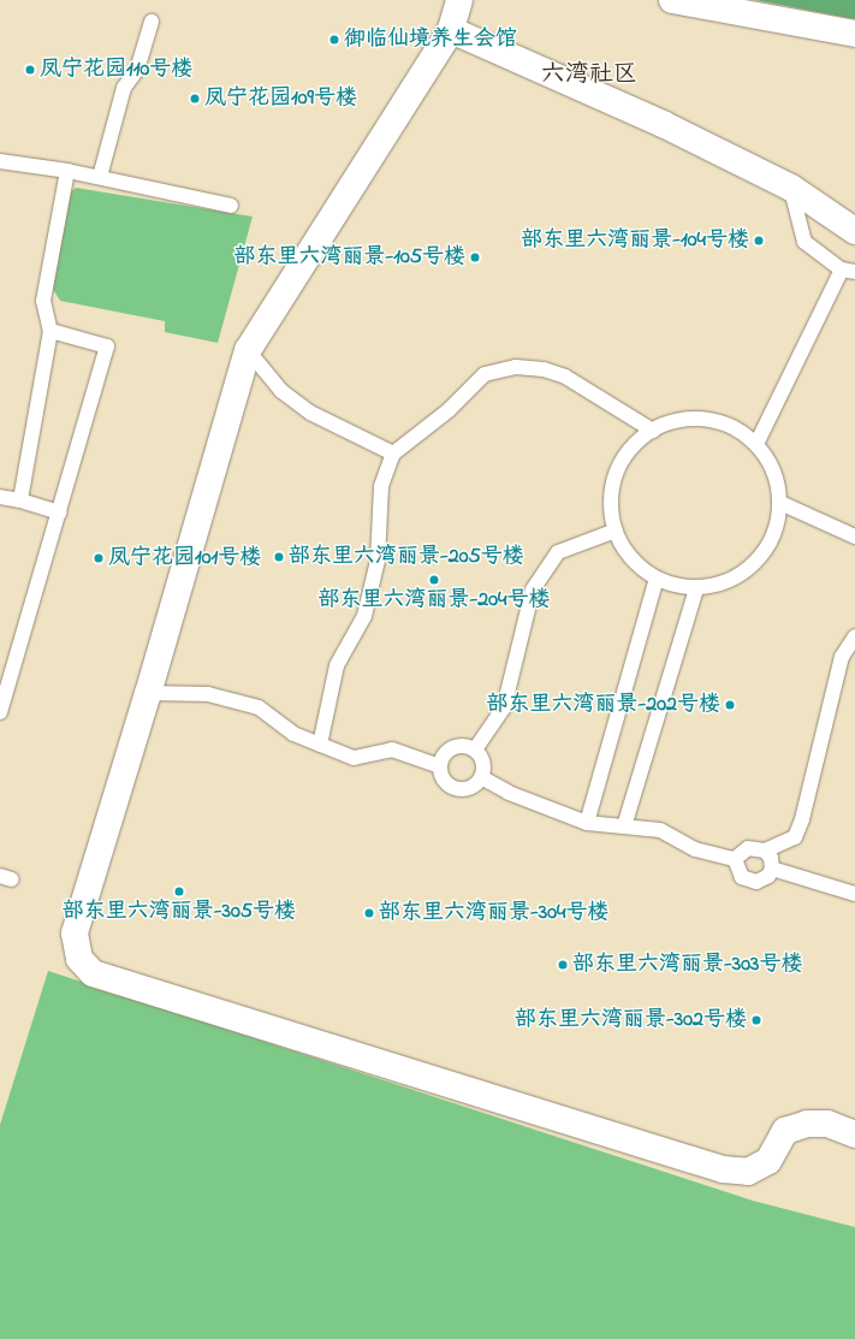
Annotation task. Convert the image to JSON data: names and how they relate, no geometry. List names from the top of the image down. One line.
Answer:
{"districts":["六湾社区"],"places":["御临仙境养生会馆","凤宁花园110号楼","凤宁花园109号楼","部东里六湾丽景-104号楼","部东里六湾丽景-105号楼","部东里六湾丽景-205号楼","凤宁花园101号楼","部东里六湾丽景-204号楼","部东里六湾丽景-202号楼","部东里六湾丽景-305号楼","部东里六湾丽景-304号楼","部东里六湾丽景-303号楼","部东里六湾丽景-302号楼"]}
